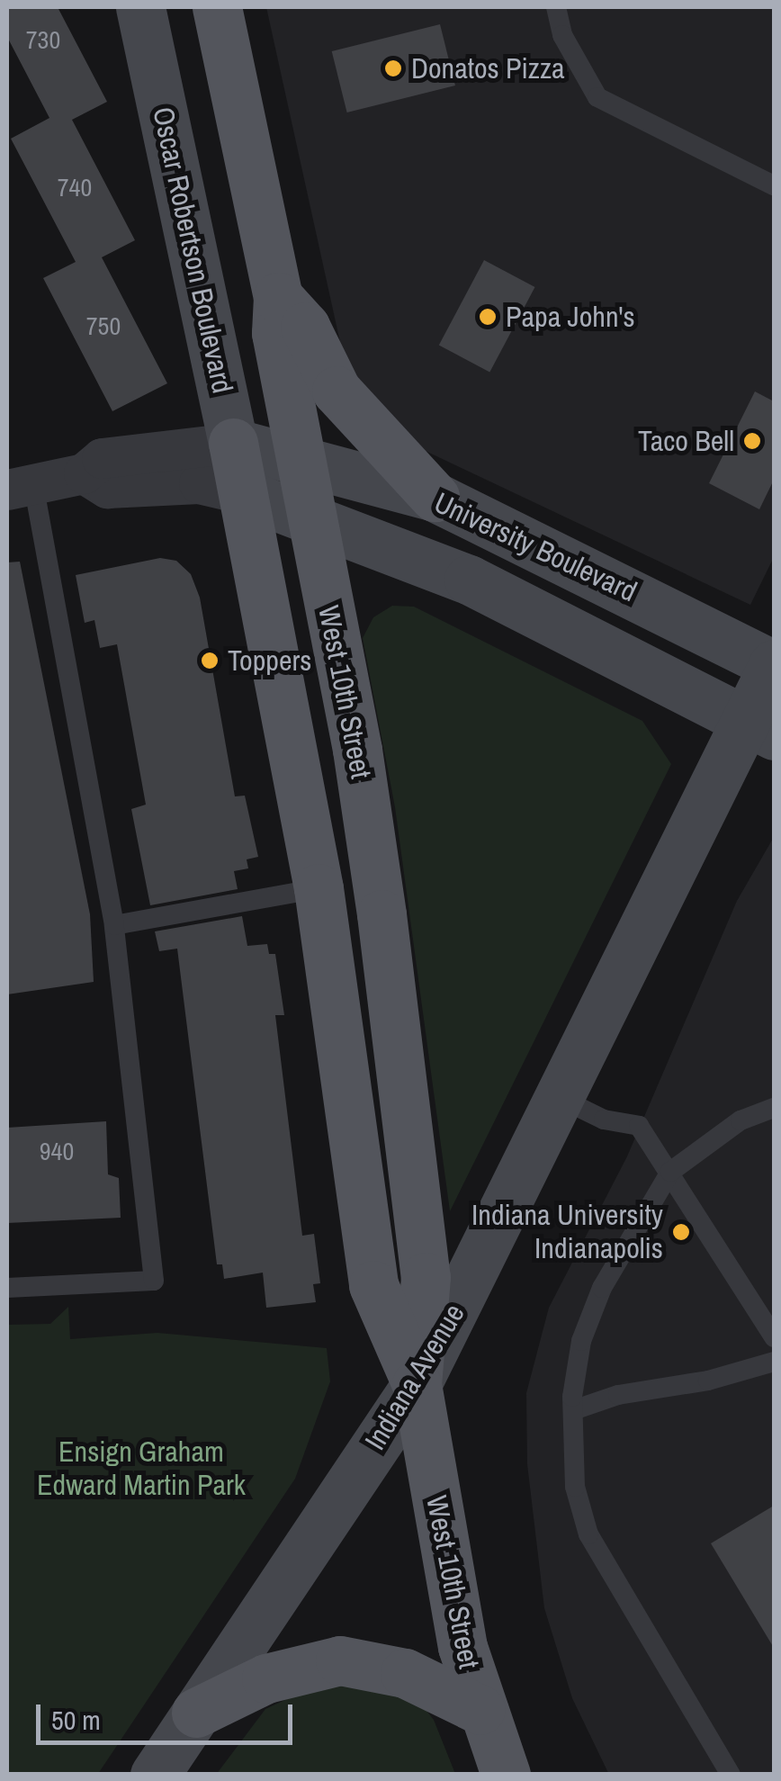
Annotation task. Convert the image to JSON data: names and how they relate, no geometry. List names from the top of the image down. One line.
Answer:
{"streets":{"main road":["Oscar Robertson Boulevard","University Boulevard","West 10th Street","Indiana Avenue"]},"crossings":[["Oscar Robertson Boulevard","University Boulevard"],["Oscar Robertson Boulevard","West 10th Street"],["University Boulevard","West 10th Street"],["University Boulevard","Indiana Avenue"],["West 10th Street","Indiana Avenue"]],"parks":["Ensign Graham Edward Martin Park"],"places":["Donatos Pizza","Papa John's","Taco Bell","Toppers","Indiana University Indianapolis"],"house_numbers":["730","740","750","940"],"scale_bar":"50 m"}
